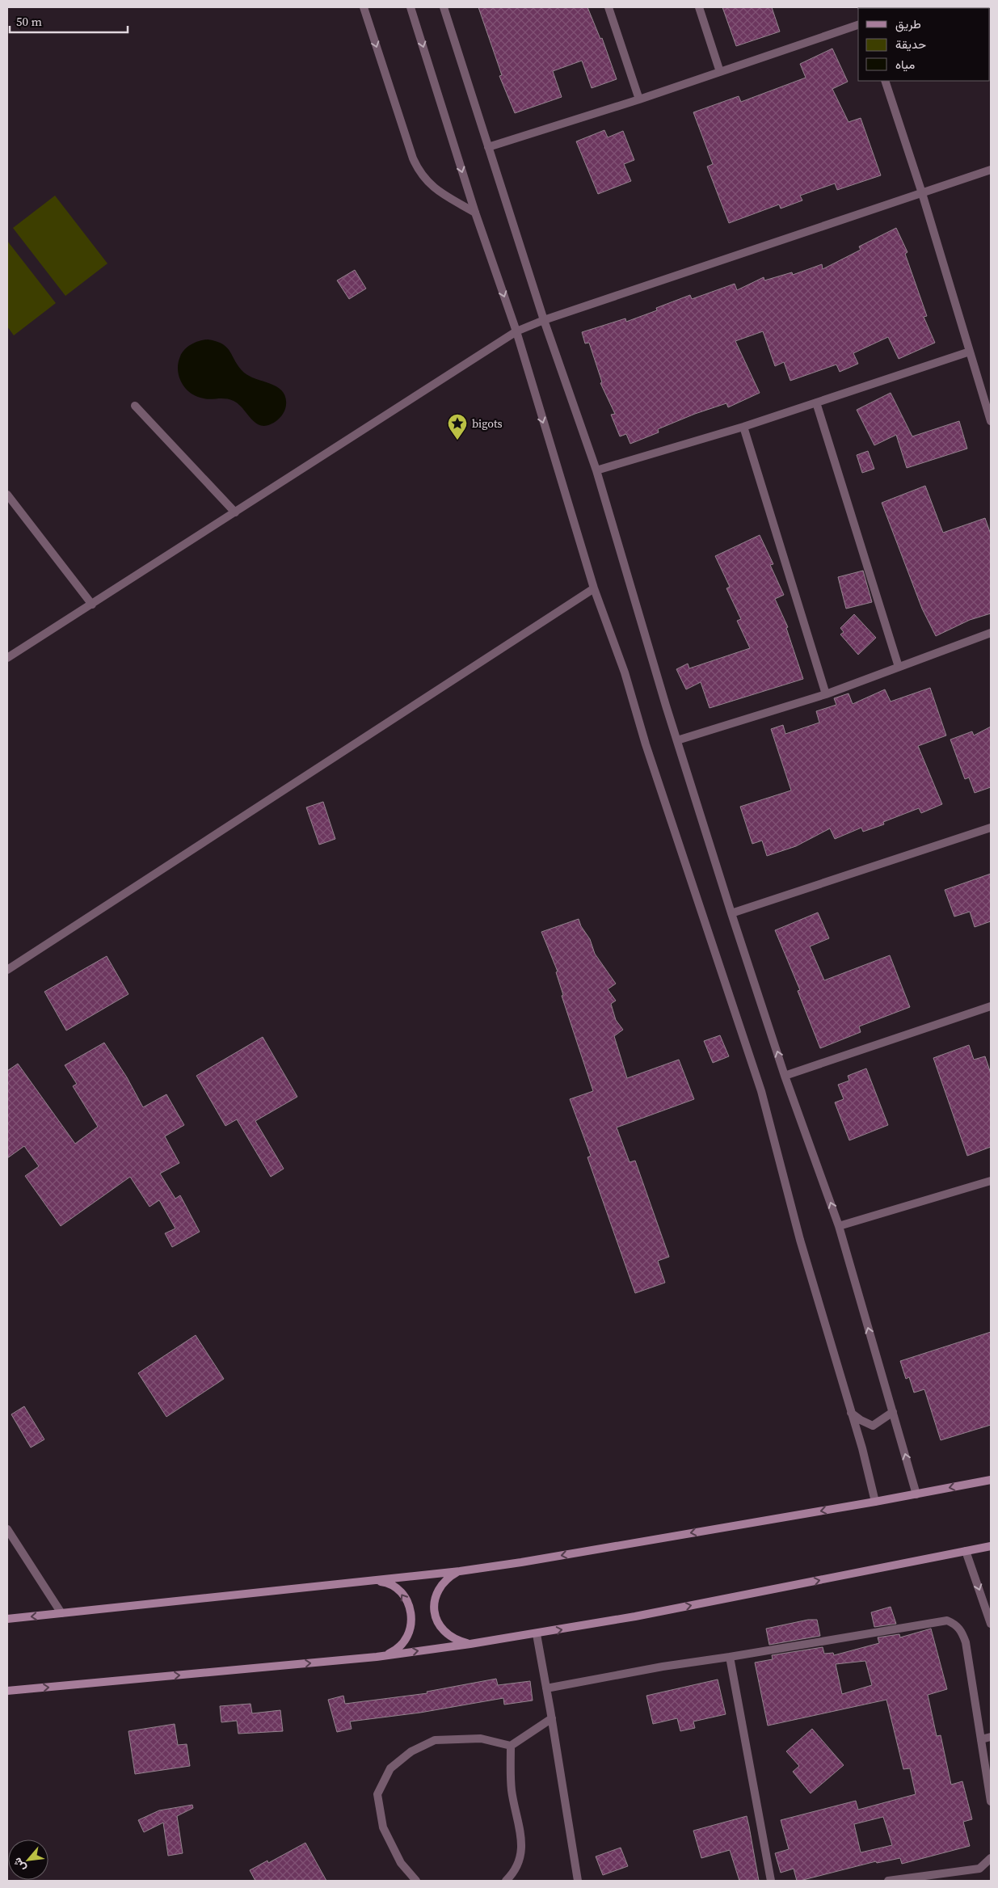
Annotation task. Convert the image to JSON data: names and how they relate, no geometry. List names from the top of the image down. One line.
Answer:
{"places":{"place":["bigots"]},"legend":["طريق","حديقة","مياه"],"scale_bar":"50 m","north":"bottom left"}
